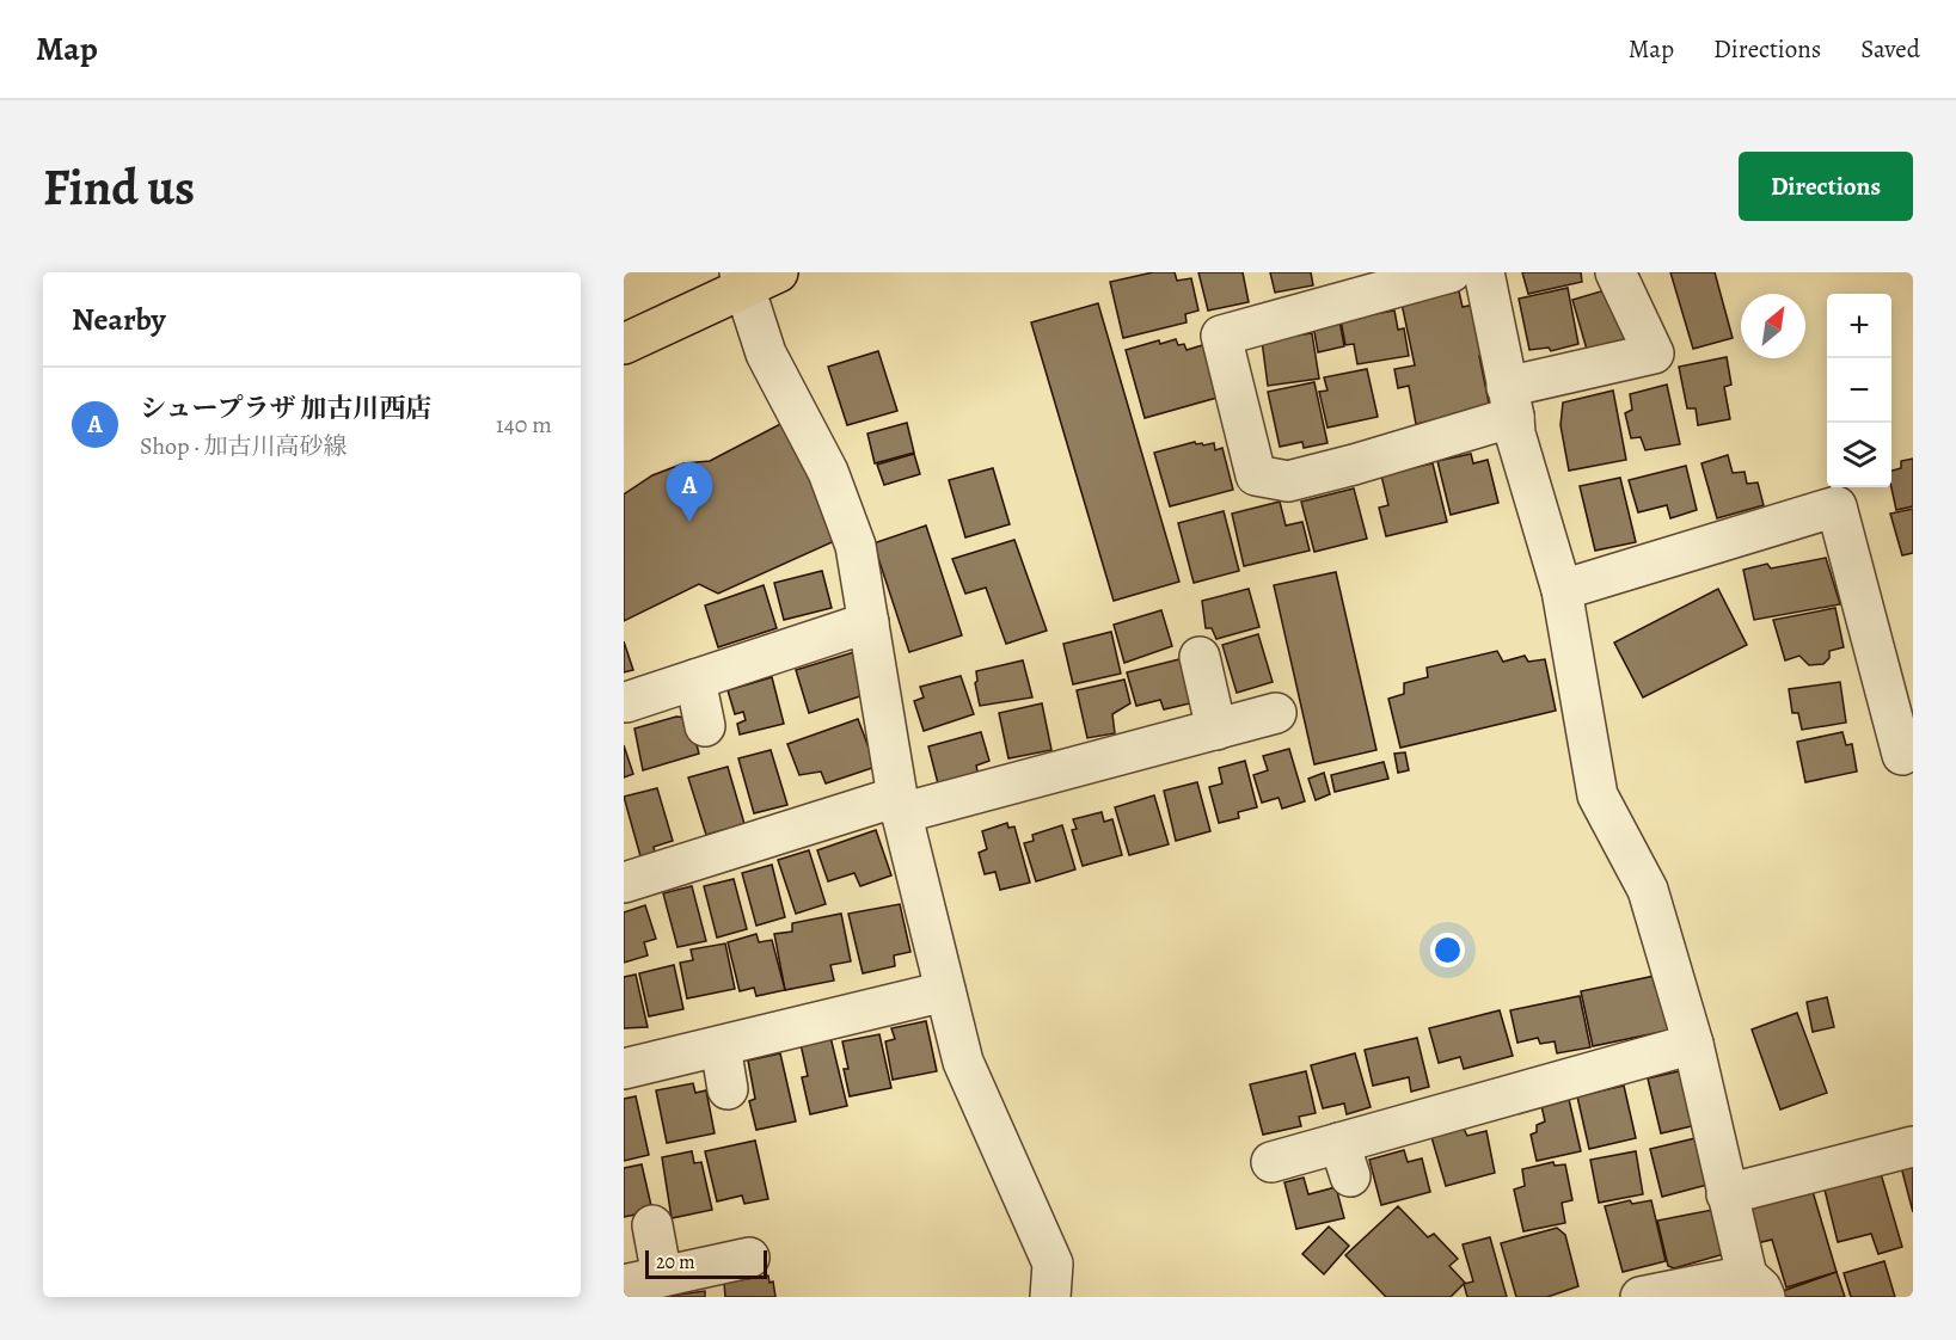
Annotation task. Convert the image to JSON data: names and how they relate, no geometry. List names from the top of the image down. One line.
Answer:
{"scale_bar":"20 m","north":"top right","page":{"header":"Map","nav":["Map","Directions","Saved"],"buttons":"Directions","title":"Find us","heading":"Nearby","map_buttons":["+","−"],"list":[{"mark":"A","name":"シュープラザ 加古川西店","note":"Shop · 加古川高砂線","value":"140 m"}],"pins":"A","scale":"20 m"}}
